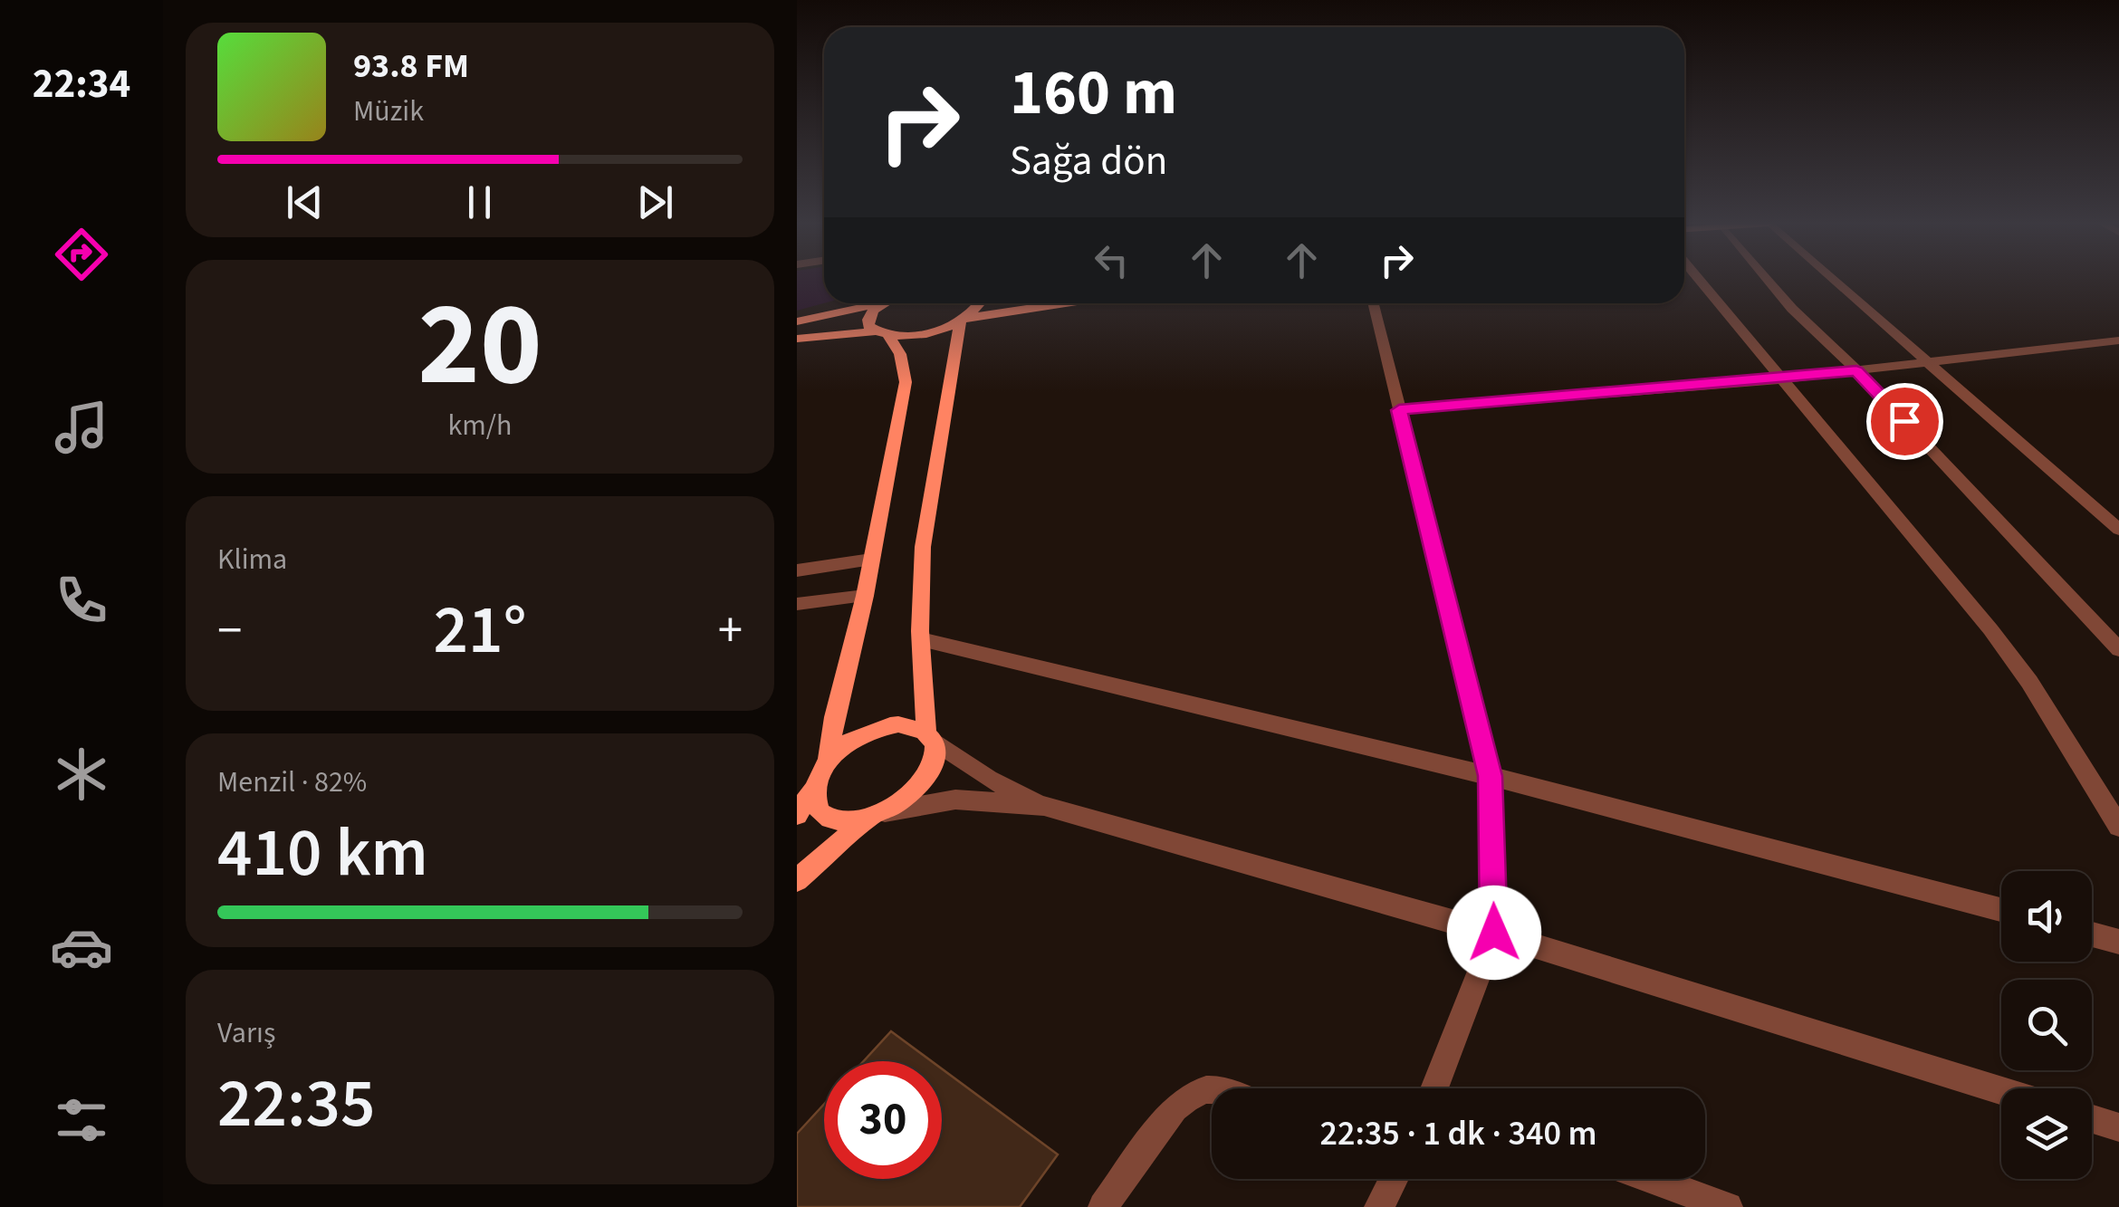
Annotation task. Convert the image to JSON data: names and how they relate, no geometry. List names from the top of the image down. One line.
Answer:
{"page":{"tabs":"22:34","turn":["160 m","Sağa dön"],"song":["93.8 FM","Müzik"],"tile":[["20","km/h"],"Klima",["Menzil · 82%","410 km"],["Varış","22:35"]],"heat":["−","21°","+"],"limit":"30","trip":"22:35 · 1 dk · 340 m"}}
